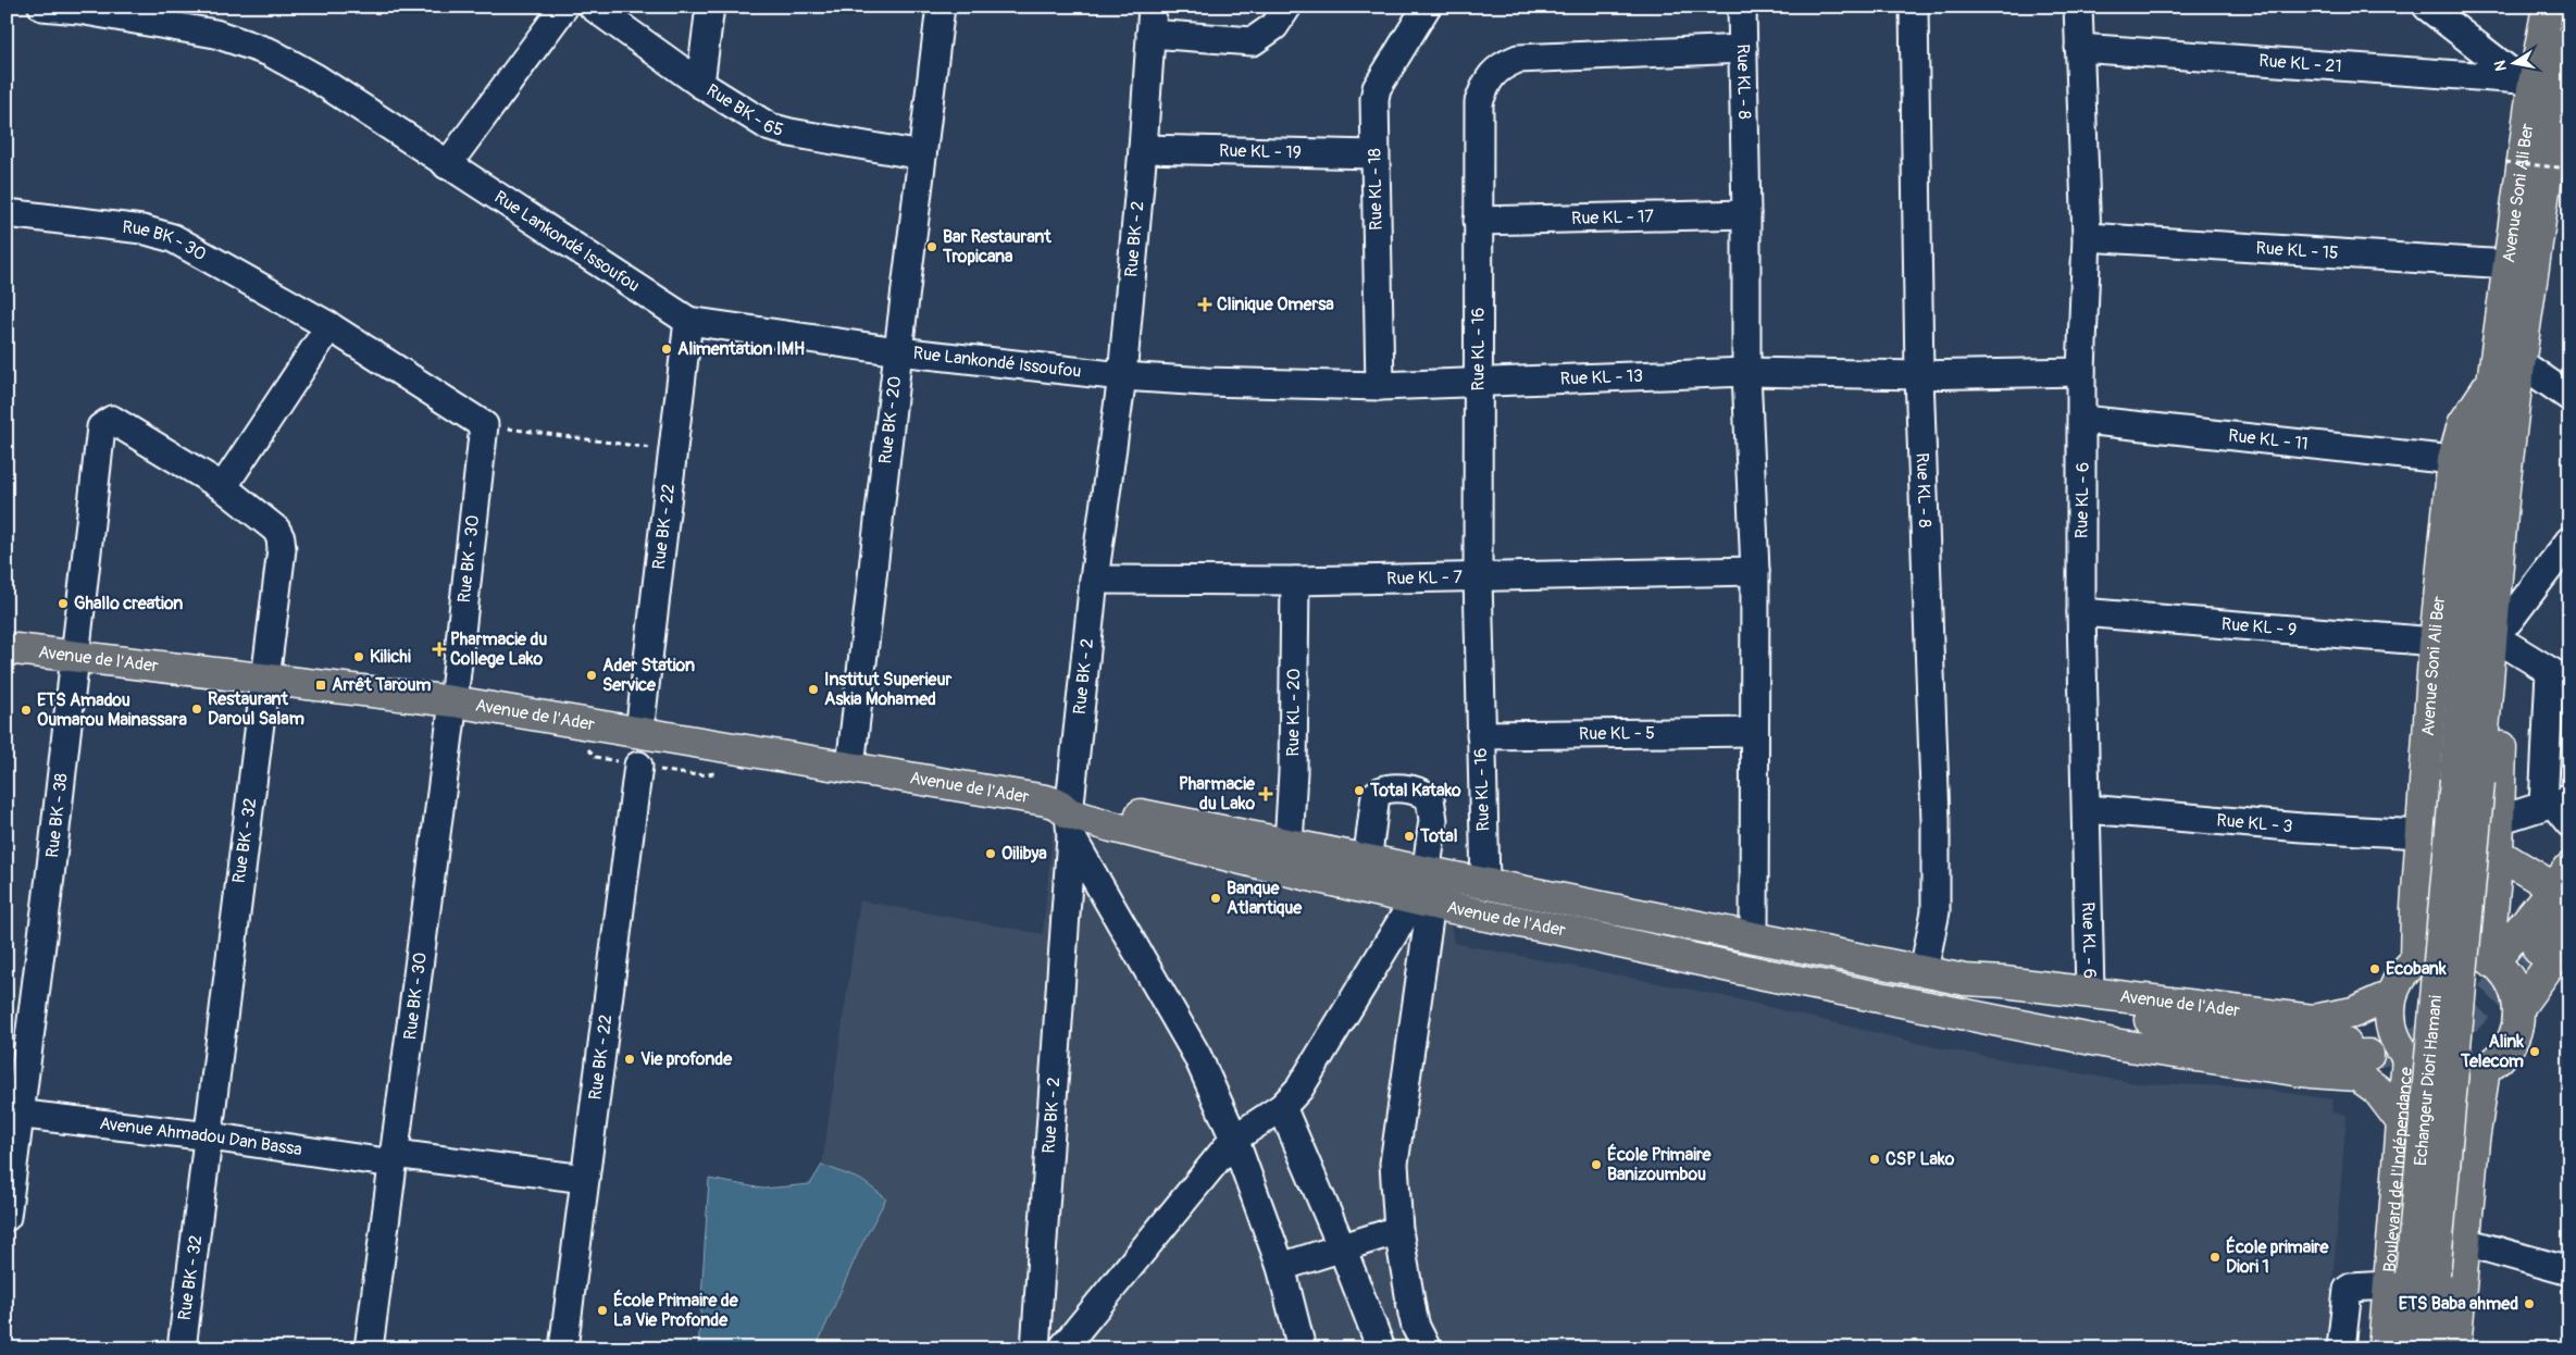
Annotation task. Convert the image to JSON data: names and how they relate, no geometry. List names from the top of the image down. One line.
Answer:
{"streets":{"main road":["Avenue Soni Ali Ber","Avenue de l'Ader","Echangeur Diori Hamani","Boulevard de l'Indépendance"],"street":["Rue KL - 21","Rue KL - 8","Rue BK - 65","Rue KL - 19","Rue KL - 18","Rue KL - 17","Rue BK - 2","Rue Lankondé Issoufou","Rue BK - 30","Rue KL - 15","Rue KL - 16","Rue KL - 13","Rue BK - 20","Rue KL - 11","Rue KL - 6","Rue BK - 22","Rue KL - 7","Rue KL - 9","Rue KL - 20","Rue KL - 5","Rue BK - 38","Rue KL - 3","Rue BK - 32","Avenue Ahmadou Dan Bassa"]},"crossings":[["Rue KL - 21","Avenue Soni Ali Ber"],["Rue KL - 21","Rue KL - 6"],["Rue KL - 8","Rue KL - 17"],["Rue KL - 8","Rue KL - 16"],["Rue KL - 8","Rue KL - 13"],["Rue KL - 8","Rue KL - 7"],["Rue KL - 8","Avenue de l'Ader"],["Rue KL - 8","Rue KL - 5"],["Rue BK - 65","Rue BK - 20"],["Rue KL - 19","Rue KL - 18"],["Rue KL - 19","Rue BK - 2"],["Rue KL - 18","Rue KL - 13"],["Avenue Soni Ali Ber","Rue KL - 15"],["Avenue Soni Ali Ber","Rue KL - 11"],["Avenue Soni Ali Ber","Rue KL - 9"],["Avenue Soni Ali Ber","Avenue de l'Ader"],["Avenue Soni Ali Ber","Rue KL - 3"],["Avenue Soni Ali Ber","Echangeur Diori Hamani"],["Avenue Soni Ali Ber","Boulevard de l'Indépendance"],["Rue KL - 17","Rue KL - 16"],["Rue BK - 2","Rue Lankondé Issoufou"],["Rue BK - 2","Rue KL - 13"],["Rue BK - 2","Rue KL - 7"],["Rue BK - 2","Avenue de l'Ader"],["Rue Lankondé Issoufou","Rue KL - 13"],["Rue Lankondé Issoufou","Rue BK - 20"],["Rue Lankondé Issoufou","Rue BK - 22"],["Rue BK - 30","Avenue de l'Ader"],["Rue BK - 30","Avenue Ahmadou Dan Bassa"],["Rue KL - 15","Rue KL - 6"],["Rue KL - 16","Rue KL - 13"],["Rue KL - 16","Rue KL - 7"],["Rue KL - 16","Avenue de l'Ader"],["Rue KL - 16","Rue KL - 5"],["Rue KL - 13","Rue KL - 6"],["Rue BK - 20","Avenue de l'Ader"],["Rue KL - 11","Rue KL - 6"],["Rue KL - 6","Rue KL - 9"],["Rue KL - 6","Avenue de l'Ader"],["Rue KL - 6","Rue KL - 3"],["Rue BK - 22","Avenue de l'Ader"],["Rue BK - 22","Avenue Ahmadou Dan Bassa"],["Rue KL - 7","Rue KL - 20"],["Avenue de l'Ader","Rue KL - 20"],["Avenue de l'Ader","Rue BK - 38"],["Avenue de l'Ader","Rue BK - 32"],["Avenue de l'Ader","Boulevard de l'Indépendance"],["Rue BK - 38","Rue BK - 32"],["Rue BK - 38","Avenue Ahmadou Dan Bassa"],["Rue BK - 32","Avenue Ahmadou Dan Bassa"],["Echangeur Diori Hamani","Boulevard de l'Indépendance"]],"places":{"other":["Bar Restaurant Tropicana","Alimentation IMH","Ghallo creation","Kilichi","Ader Station Service","Institut Superieur Askia Mohamed","Restaurant Daroul Salam","ETS Amadou Oumarou Mainassara","Total Katako","Total","Oilibya","Banque Atlantique","Ecobank","Alink Telecom","Vie profonde","CSP Lako","École Primaire Banizoumbou","École primaire Diori 1","ETS Baba ahmed","École Primaire de La Vie Profonde"],"health":["Clinique Omersa","Pharmacie du College Lako","Pharmacie du Lako"],"transit":["Arrêt Taroum"]},"north":"left"}
